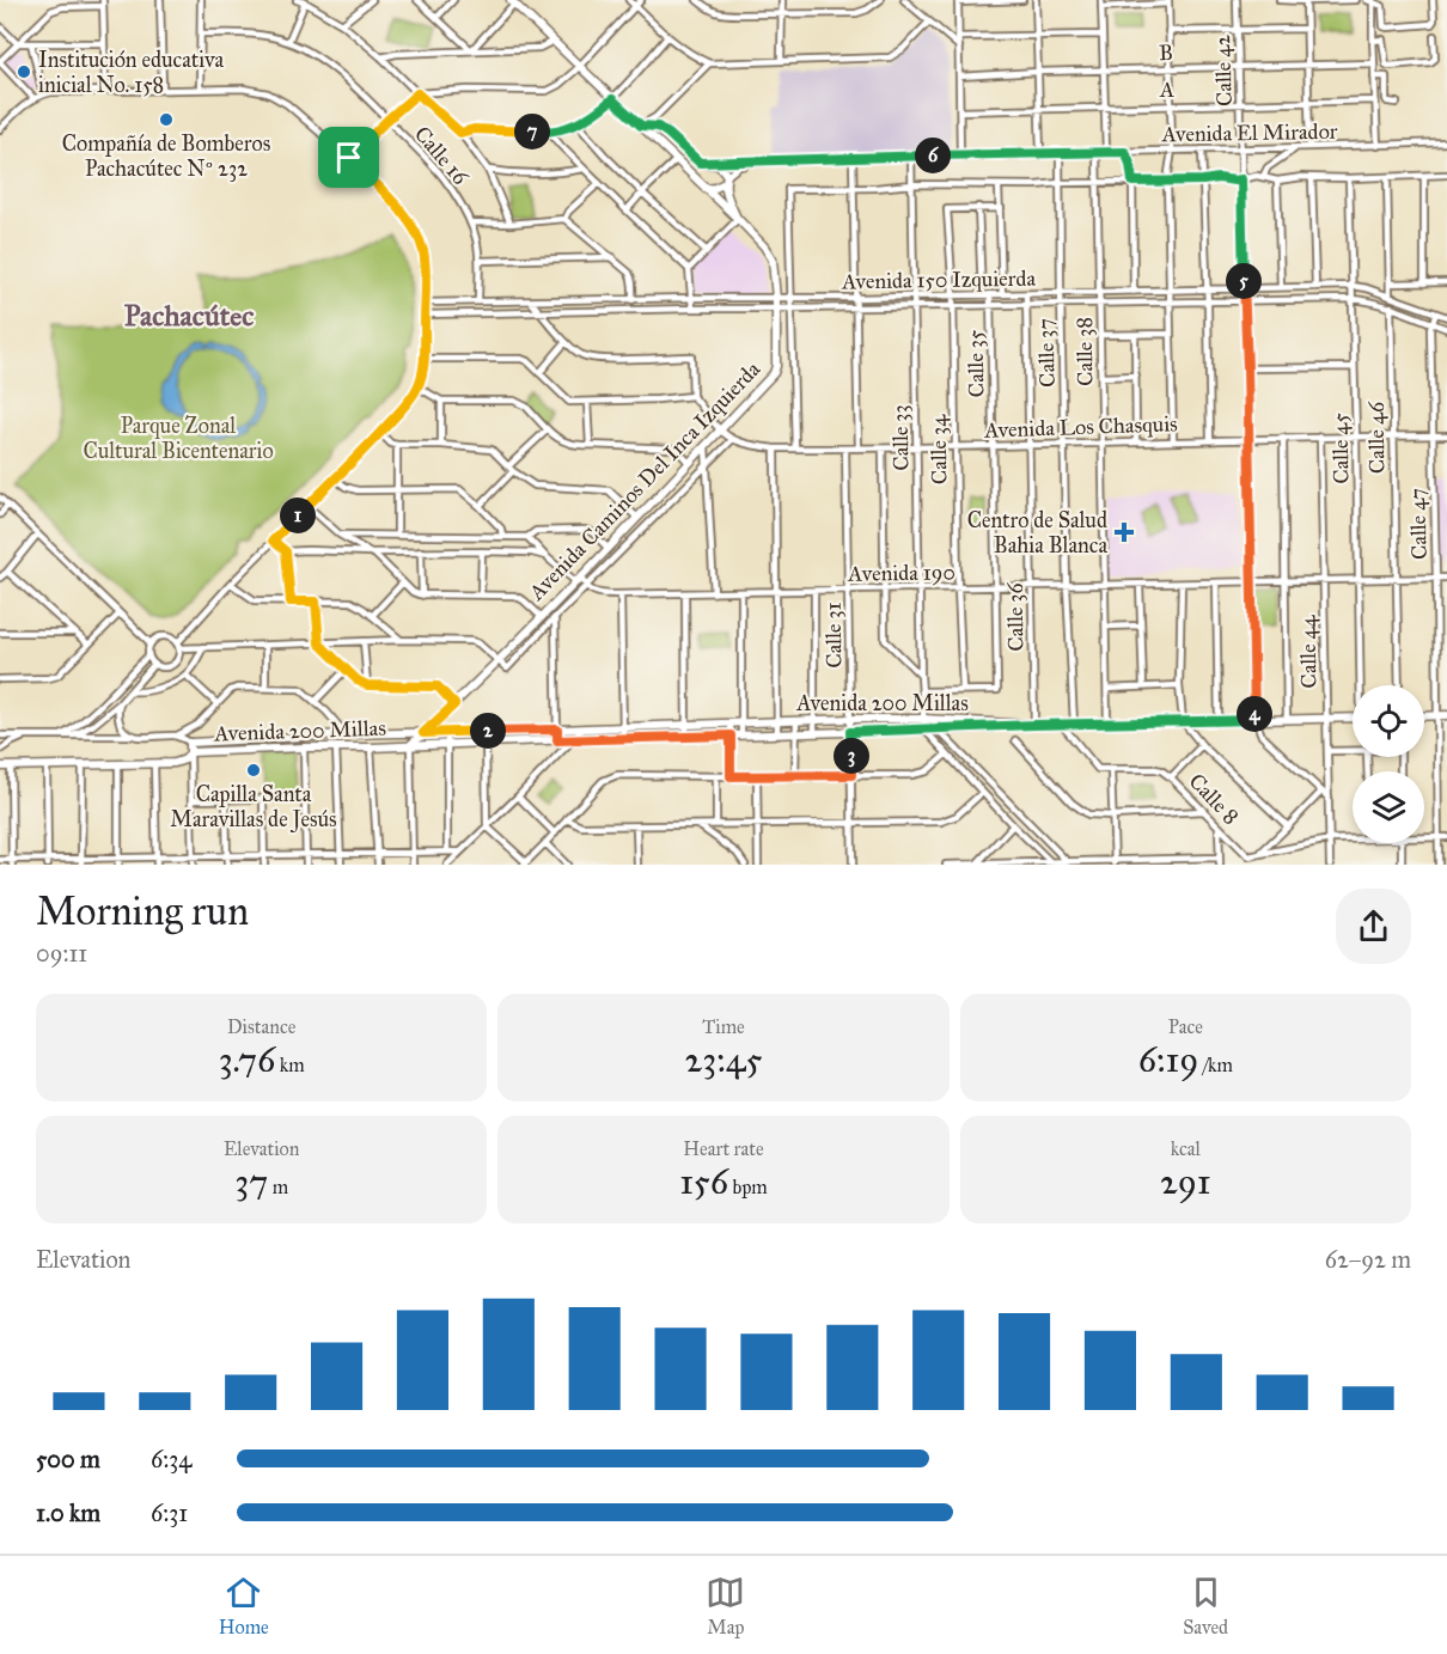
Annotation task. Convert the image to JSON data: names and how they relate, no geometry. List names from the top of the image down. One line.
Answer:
{"streets":{"main road":["Avenida Caminos Del Inca Izquierda","Avenida 200 Millas"],"street":["B","Calle 42","A","Avenida El Mirador","Calle 16","Avenida 150 Izquierda","Calle 38","Calle 37","Calle 35","Avenida Los Chasquis","Calle 33","Calle 46","Calle 45","Calle 34","Calle 47","Avenida 190","Calle 36","Calle 31","Calle 44","Calle 8"]},"crossings":[["B","Calle 42"],["Calle 42","A"],["Calle 42","Avenida El Mirador"],["Calle 42","Avenida 150 Izquierda"],["Calle 42","Avenida Los Chasquis"],["Calle 42","Avenida 190"],["Calle 42","Avenida 200 Millas"],["Avenida El Mirador","Calle 38"],["Avenida El Mirador","Calle 37"],["Avenida El Mirador","Calle 33"],["Avenida El Mirador","Avenida Caminos Del Inca Izquierda"],["Calle 16","Avenida 150 Izquierda"],["Avenida 150 Izquierda","Calle 38"],["Avenida 150 Izquierda","Calle 37"],["Avenida 150 Izquierda","Calle 35"],["Avenida 150 Izquierda","Calle 33"],["Avenida 150 Izquierda","Calle 46"],["Avenida 150 Izquierda","Calle 45"],["Avenida 150 Izquierda","Calle 34"],["Avenida 150 Izquierda","Avenida Caminos Del Inca Izquierda"],["Avenida 150 Izquierda","Calle 47"],["Avenida 150 Izquierda","Calle 36"],["Calle 38","Avenida Los Chasquis"],["Calle 38","Avenida 190"],["Calle 38","Avenida 200 Millas"],["Calle 37","Avenida Los Chasquis"],["Calle 37","Avenida 190"],["Calle 37","Avenida 200 Millas"],["Calle 35","Avenida Los Chasquis"],["Calle 35","Calle 34"],["Calle 35","Avenida 190"],["Avenida Los Chasquis","Calle 33"],["Avenida Los Chasquis","Calle 46"],["Avenida Los Chasquis","Calle 45"],["Avenida Los Chasquis","Calle 34"],["Avenida Los Chasquis","Avenida Caminos Del Inca Izquierda"],["Avenida Los Chasquis","Calle 47"],["Avenida Los Chasquis","Calle 36"],["Avenida Los Chasquis","Calle 31"],["Avenida Los Chasquis","Calle 44"],["Calle 33","Avenida 190"],["Calle 33","Avenida 200 Millas"],["Calle 46","Avenida 190"],["Calle 45","Avenida 190"],["Calle 34","Avenida 190"],["Avenida Caminos Del Inca Izquierda","Avenida 190"],["Avenida Caminos Del Inca Izquierda","Avenida 200 Millas"],["Calle 47","Avenida 190"],["Avenida 190","Calle 36"],["Avenida 190","Calle 31"],["Avenida 190","Calle 44"],["Calle 36","Avenida 200 Millas"],["Calle 31","Avenida 200 Millas"],["Calle 44","Avenida 200 Millas"]],"districts":["Pachacútec"],"parks":["Parque Zonal Cultural Bicentenario"],"places":{"other":["Institución educativa inicial No. 158","Compañía de Bomberos Pachacútec Nº 232","Capilla Santa Maravillas de Jesús"],"health":["Centro de Salud Bahia Blanca"]},"page":{"pins":["7","6","5","1","4","2","3"],"heading":["Morning run","09:11"],"stats":[["Distance","3.76 km"],["Time","23:45"],["Pace","6:19 /km"],["Elevation","37 m"],["Heart rate","156 bpm"],["kcal","291"]],"chart":["Elevation","62–92 m"],"list":[{"name":"500 m","note":"6:34"},{"name":"1.0 km","note":"6:31"}],"tabs":["Home","Map","Saved"]}}
